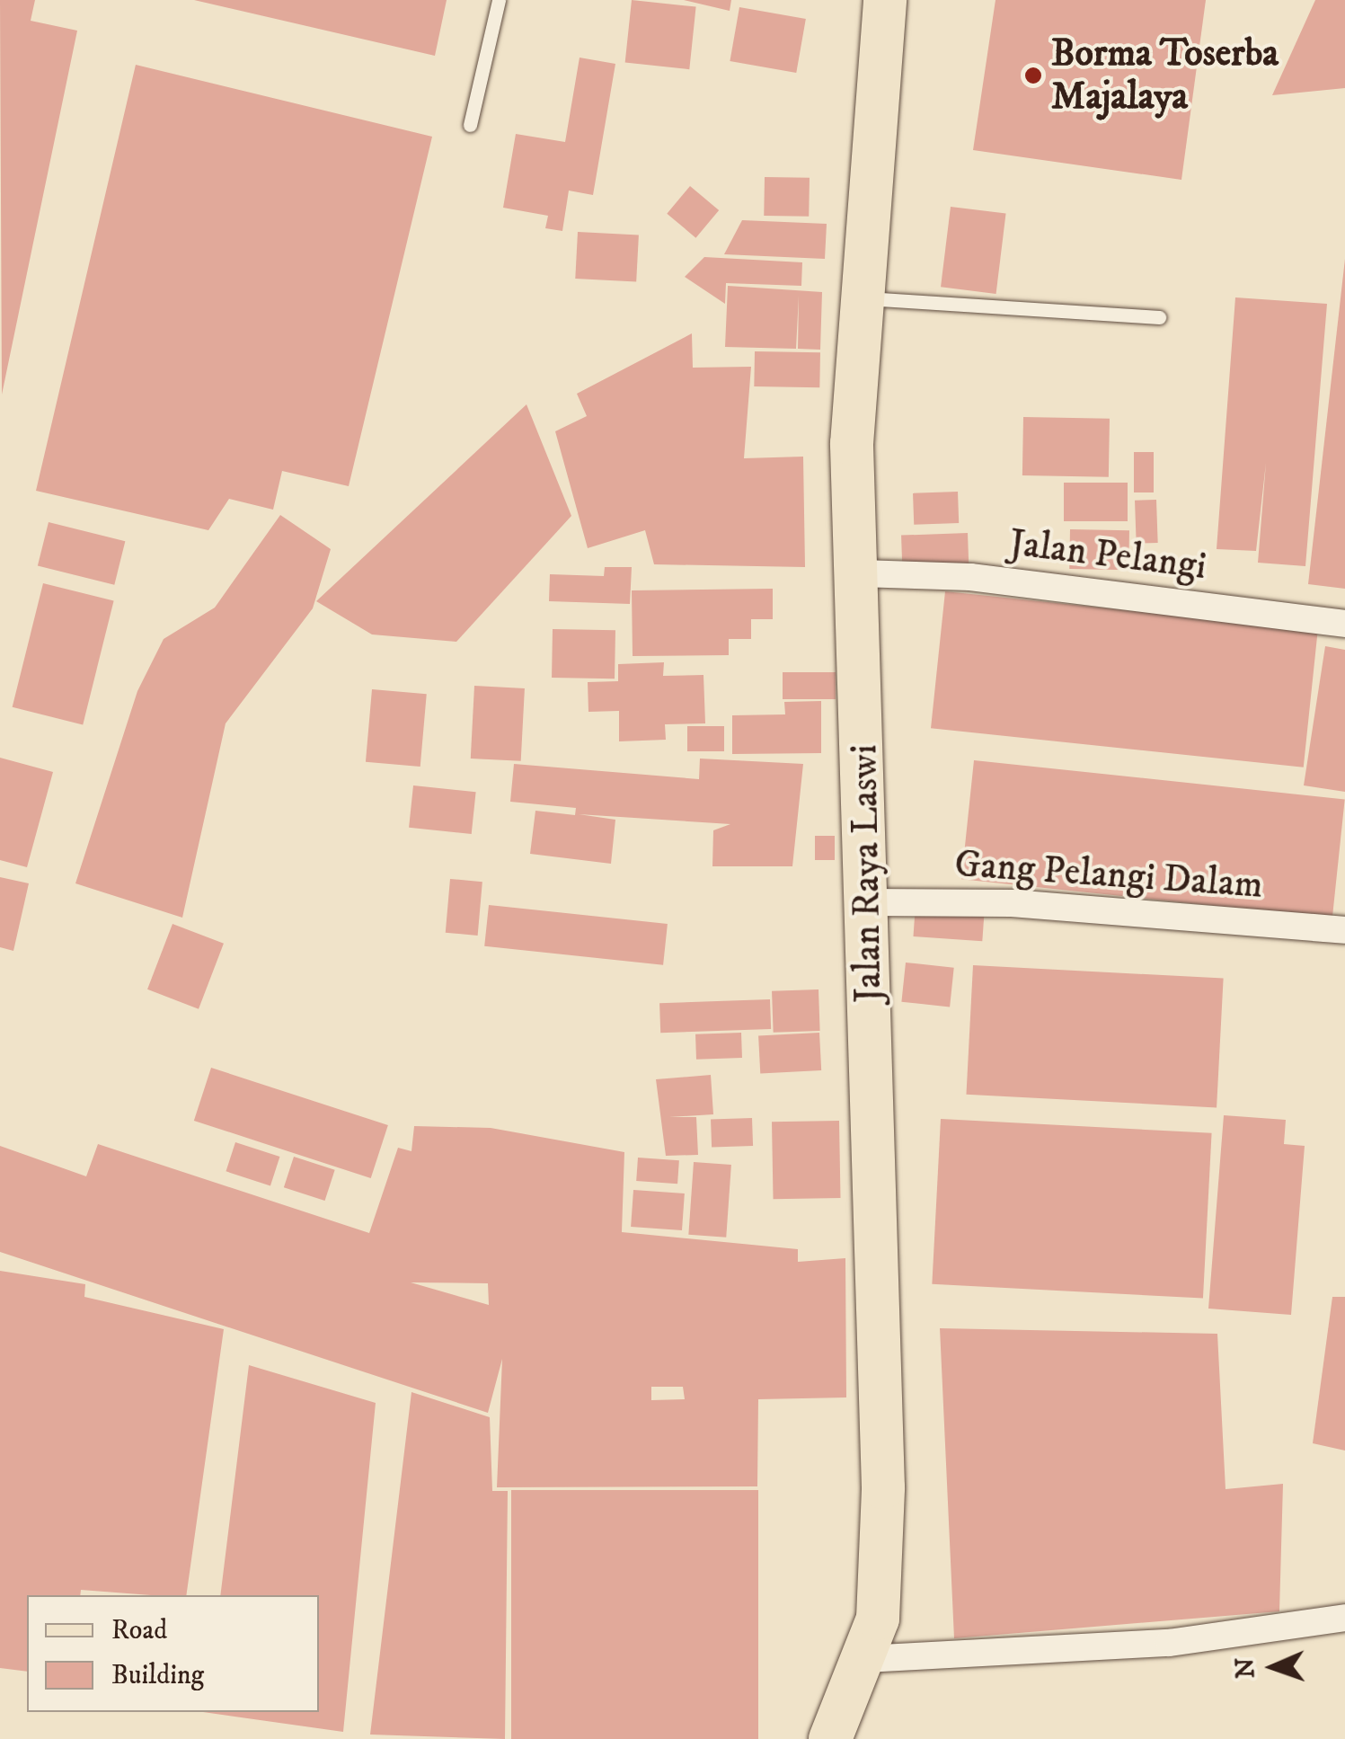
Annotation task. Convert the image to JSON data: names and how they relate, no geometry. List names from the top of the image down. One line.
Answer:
{"streets":{"main road":["Jalan Raya Laswi"],"street":["Jalan Pelangi","Gang Pelangi Dalam"]},"crossings":[["Jalan Pelangi","Jalan Raya Laswi"],["Jalan Raya Laswi","Gang Pelangi Dalam"]],"places":["Borma Toserba Majalaya"],"legend":["Road","Building"],"north":"left"}
